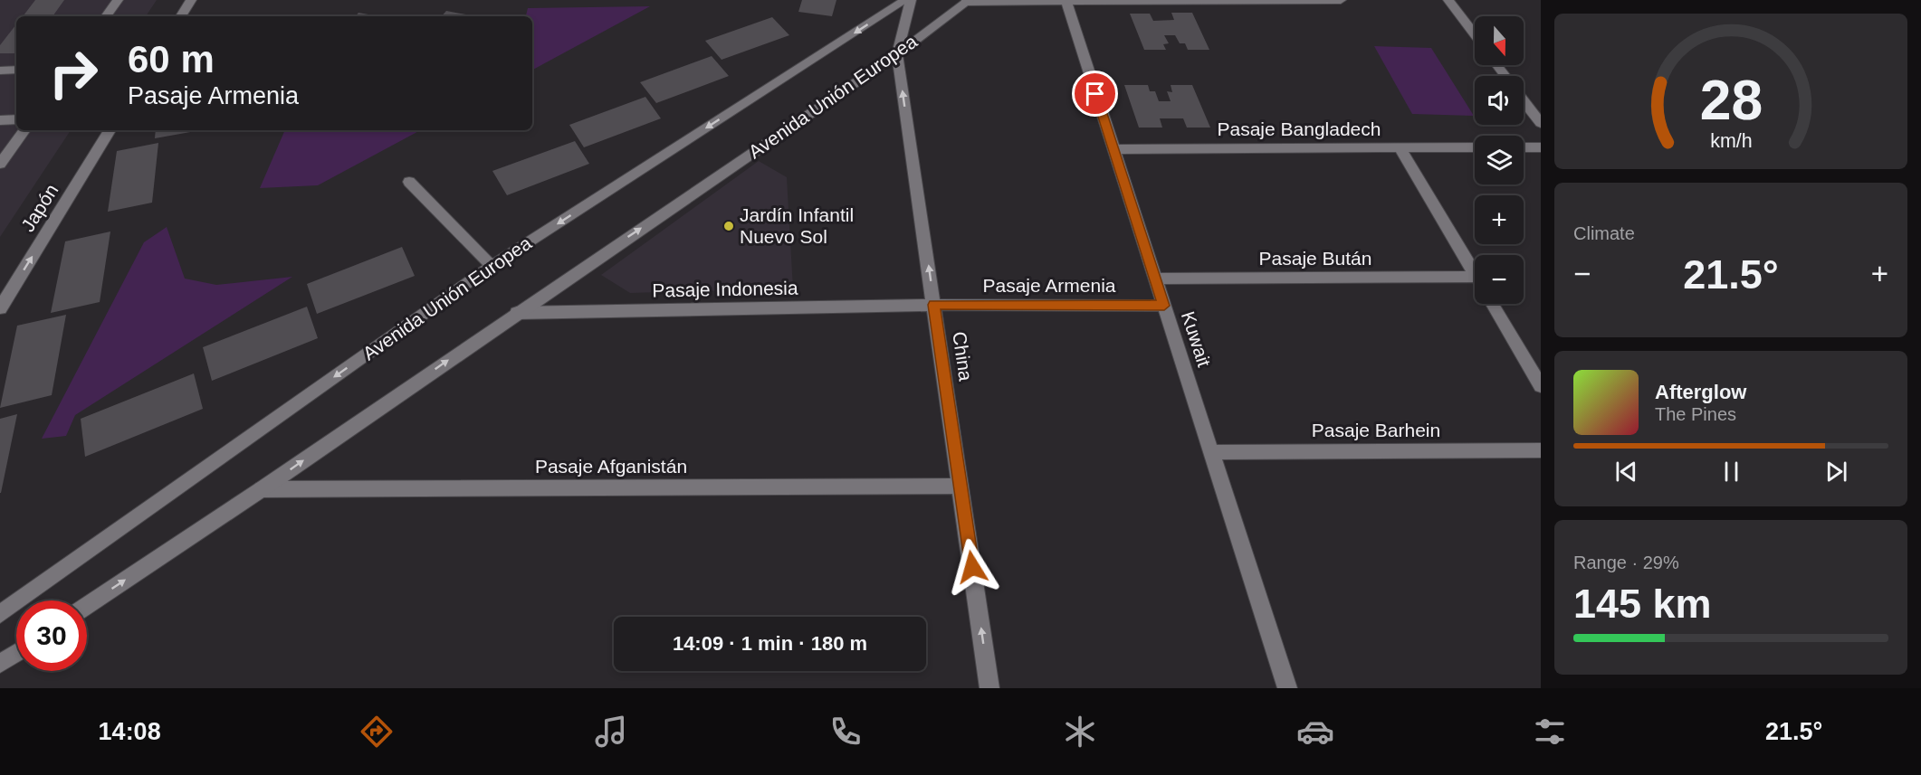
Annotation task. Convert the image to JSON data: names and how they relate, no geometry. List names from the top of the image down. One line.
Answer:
{"streets":{"street":["Avenida Unión Europea","Pasaje Bangladech","Japón","Pasaje Bután","Pasaje Armenia","Pasaje Indonesia","Kuwait","China","Pasaje Barhein","Pasaje Afganistán"]},"crossings":[["Avenida Unión Europea","Pasaje Indonesia"],["Avenida Unión Europea","China"],["Avenida Unión Europea","Pasaje Afganistán"],["Pasaje Bangladech","Kuwait"],["Pasaje Bután","Kuwait"],["Pasaje Armenia","Pasaje Indonesia"],["Pasaje Armenia","Kuwait"],["Pasaje Armenia","China"],["Pasaje Indonesia","China"],["Kuwait","Pasaje Barhein"],["China","Pasaje Afganistán"]],"one_way":["Japón","China"],"places":["Jardín Infantil Nuevo Sol"],"north":"bottom","page":{"map_buttons":["+","−"],"turn":["60 m","Pasaje Armenia"],"tile":["Climate",["Range · 29%","145 km"]],"heat":["−","21.5°","+"],"song":["Afterglow","The Pines"],"limit":"30","trip":"14:09 · 1 min · 180 m","tabs":["14:08","21.5°"],"gauge":["28","km/h"]}}
